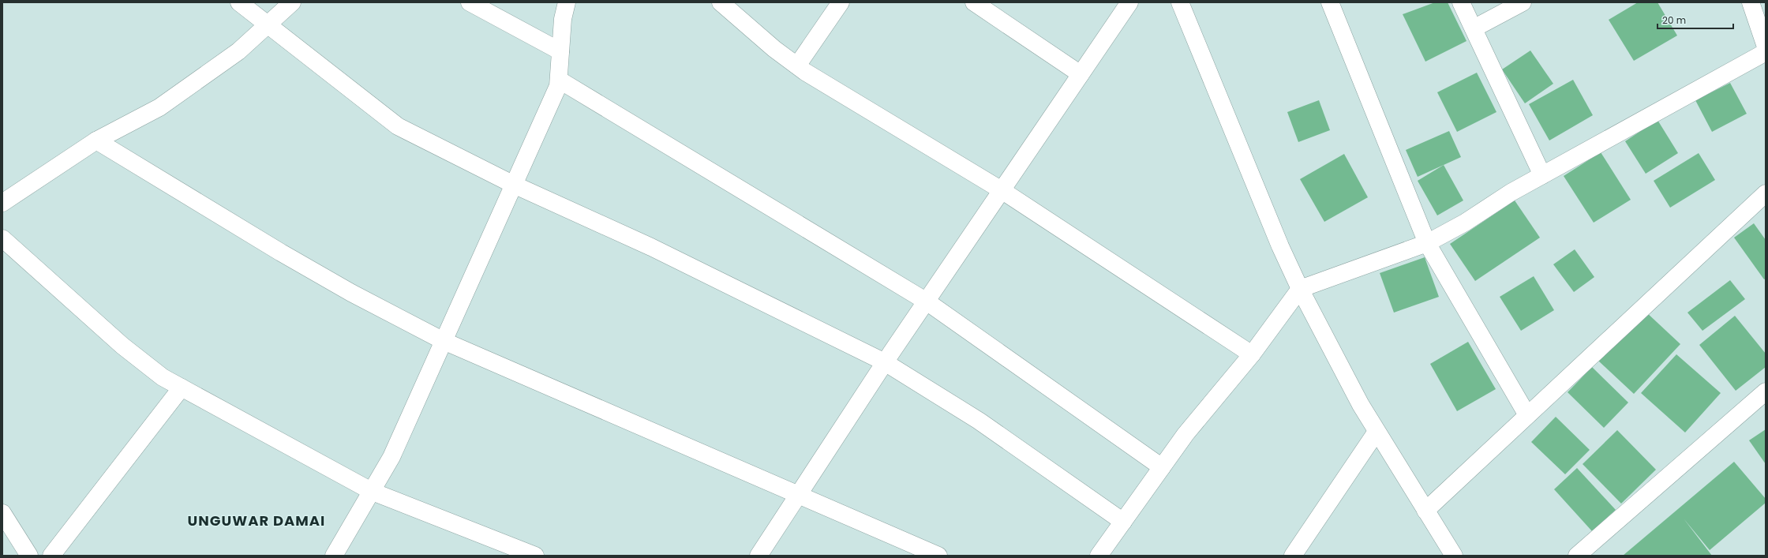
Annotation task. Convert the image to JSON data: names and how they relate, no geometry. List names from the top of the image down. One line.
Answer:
{"districts":["UNGUWAR DAMAI"],"scale_bar":"20 m"}
